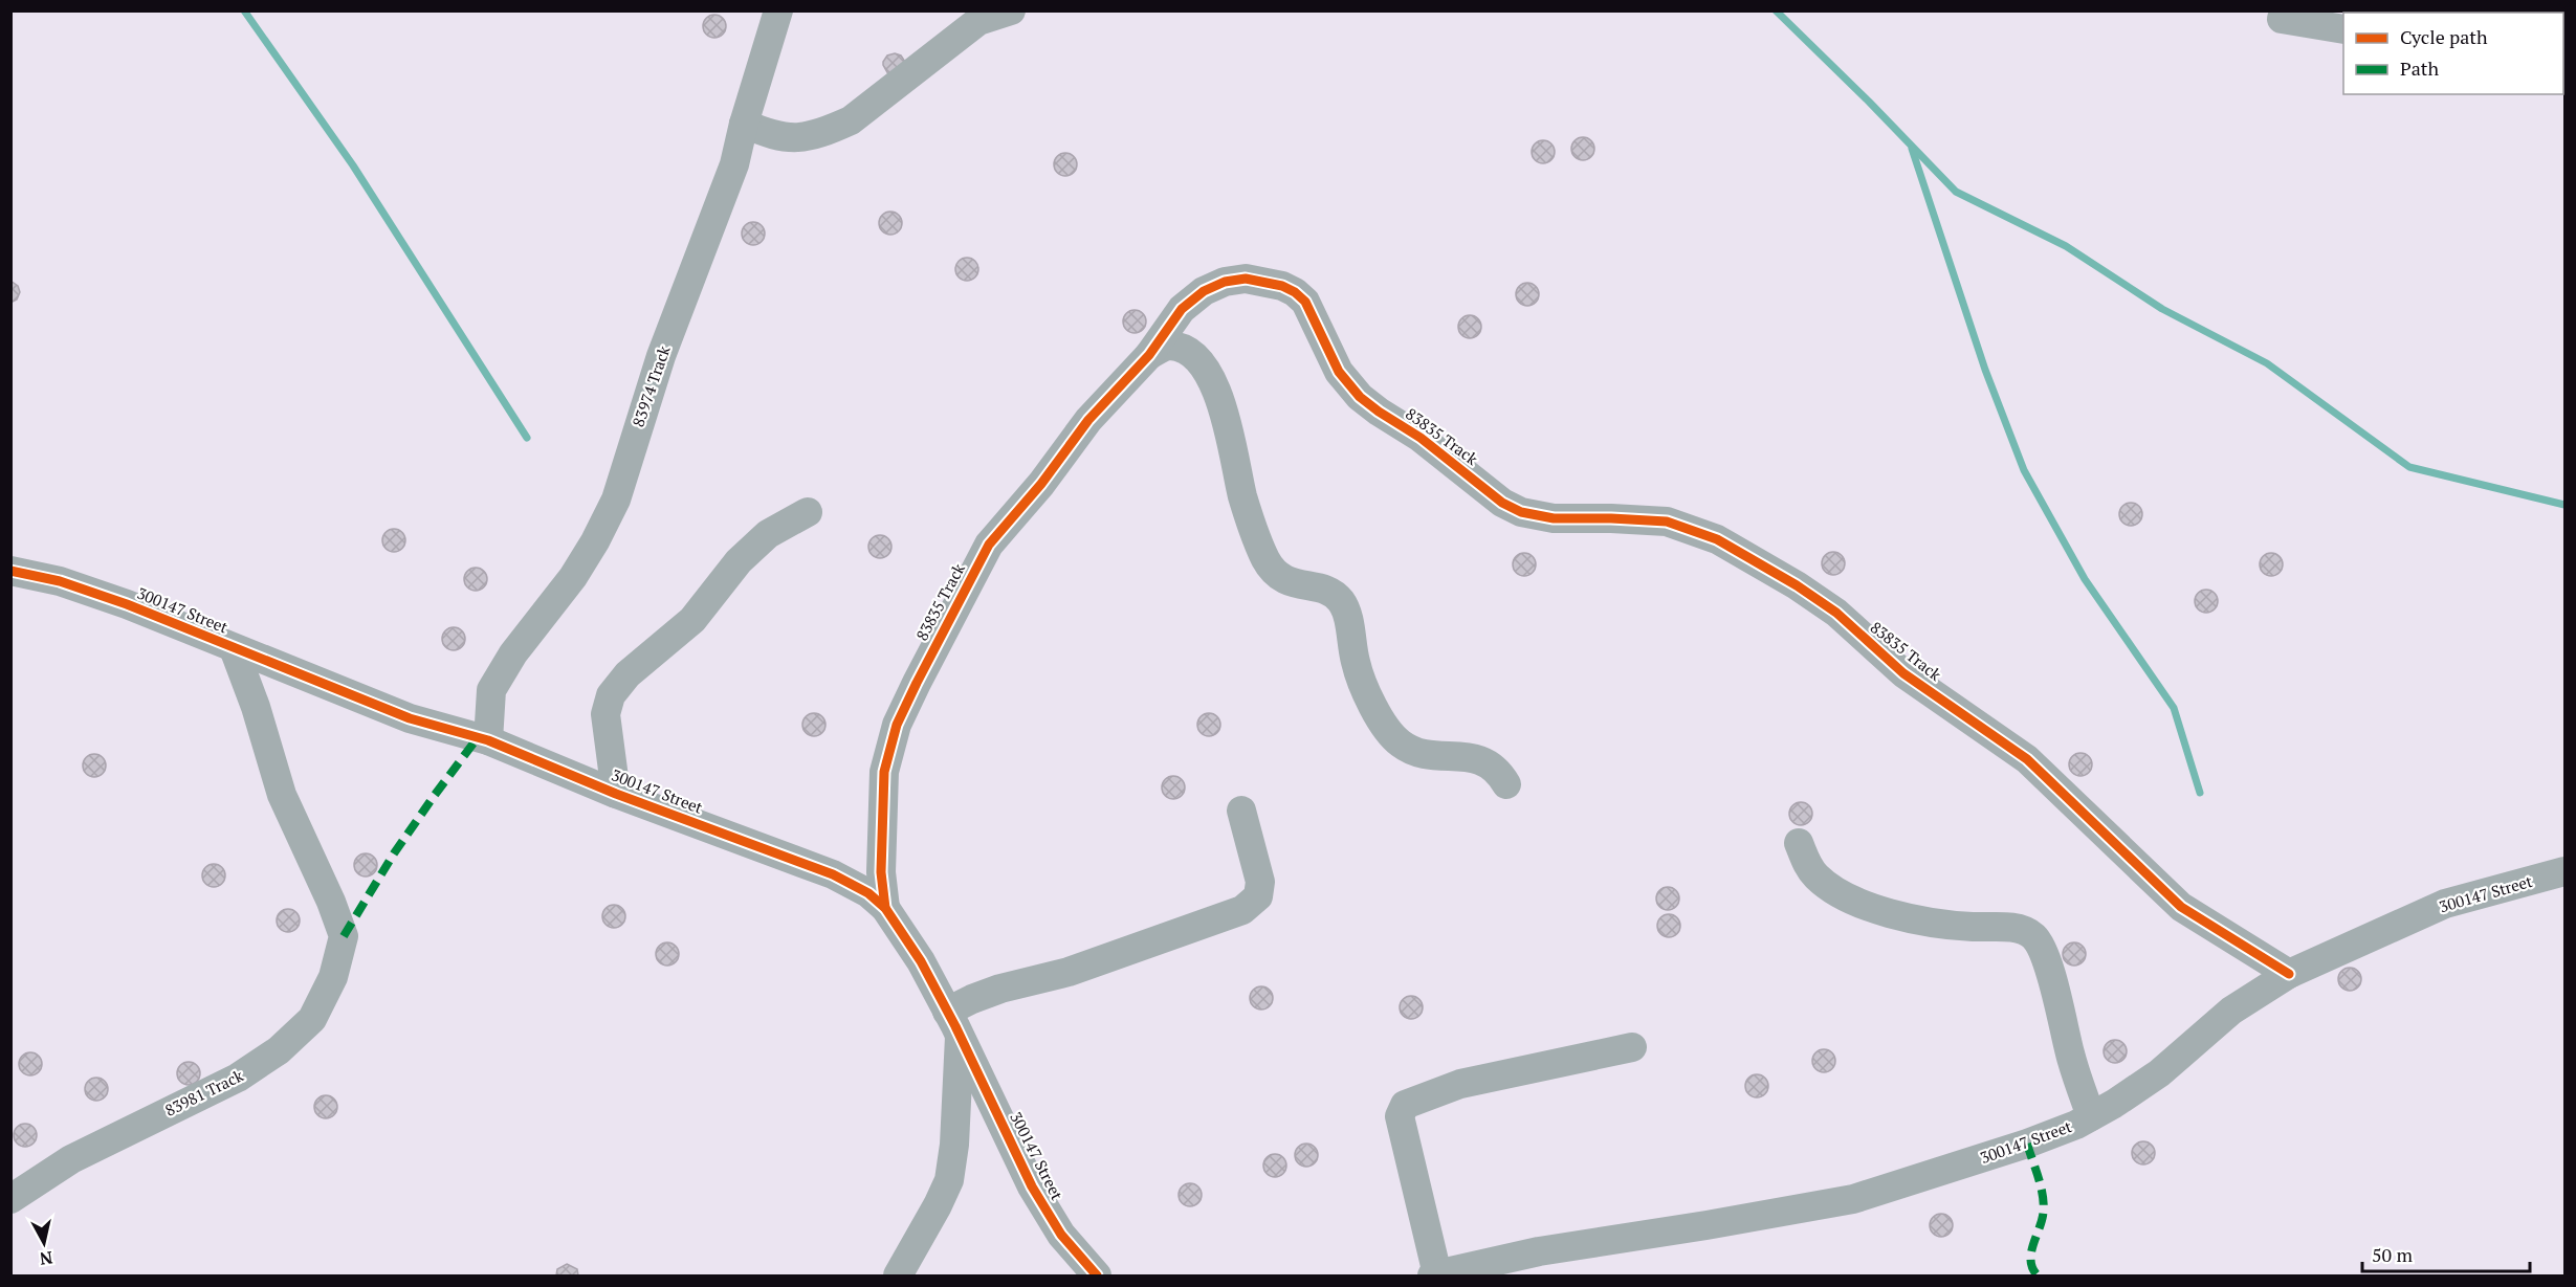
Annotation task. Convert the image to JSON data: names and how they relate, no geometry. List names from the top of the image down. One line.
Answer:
{"streets":{"street":["83974 Track","83835 Track","300147 Street","83981 Track"]},"crossings":[["83974 Track","300147 Street"],["83835 Track","300147 Street"],["300147 Street","83981 Track"]],"legend":["Cycle path","Path"],"scale_bar":"50 m","north":"bottom"}
